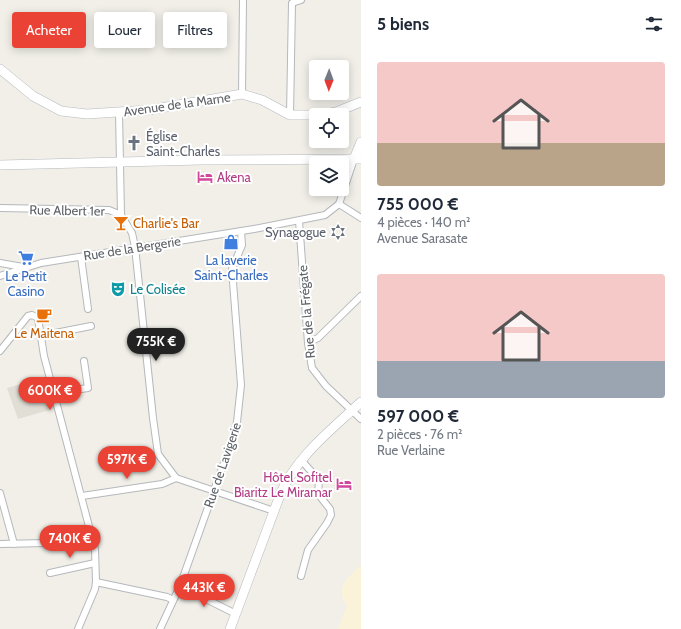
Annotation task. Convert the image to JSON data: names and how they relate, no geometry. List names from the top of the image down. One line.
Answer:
{"streets":{"main road":["Avenue de la Marne"],"street":["Rue Albert 1er","Rue de la Bergerie","Rue de la Frégate","Rue de Lavigerie"]},"crossings":[["Rue Albert 1er","Rue de la Bergerie"],["Rue de la Bergerie","Rue de la Frégate"],["Rue de la Bergerie","Rue de Lavigerie"]],"places":{"church":["Église Saint-Charles"],"hotel":["Akena","Hôtel Sofitel Biaritz Le Miramar"],"bar":["Charlie's Bar"],"synagogue":["Synagogue"],"shop":["La laverie Saint-Charles"],"supermarket":["Le Petit Casino"],"theatre":["Le Colisée"],"cafe":["Le Maitena"]},"north":"bottom","page":{"heading":"5 biens","chip":["Acheter","Louer","Filtres"],"list":[{"name":"755 000 €","note":"4 pièces · 140 m² · Avenue Sarasate"},{"name":"597 000 €","note":"2 pièces · 76 m² · Rue Verlaine"}],"price":["755K €","600K €","597K €","740K €","443K €"]}}
